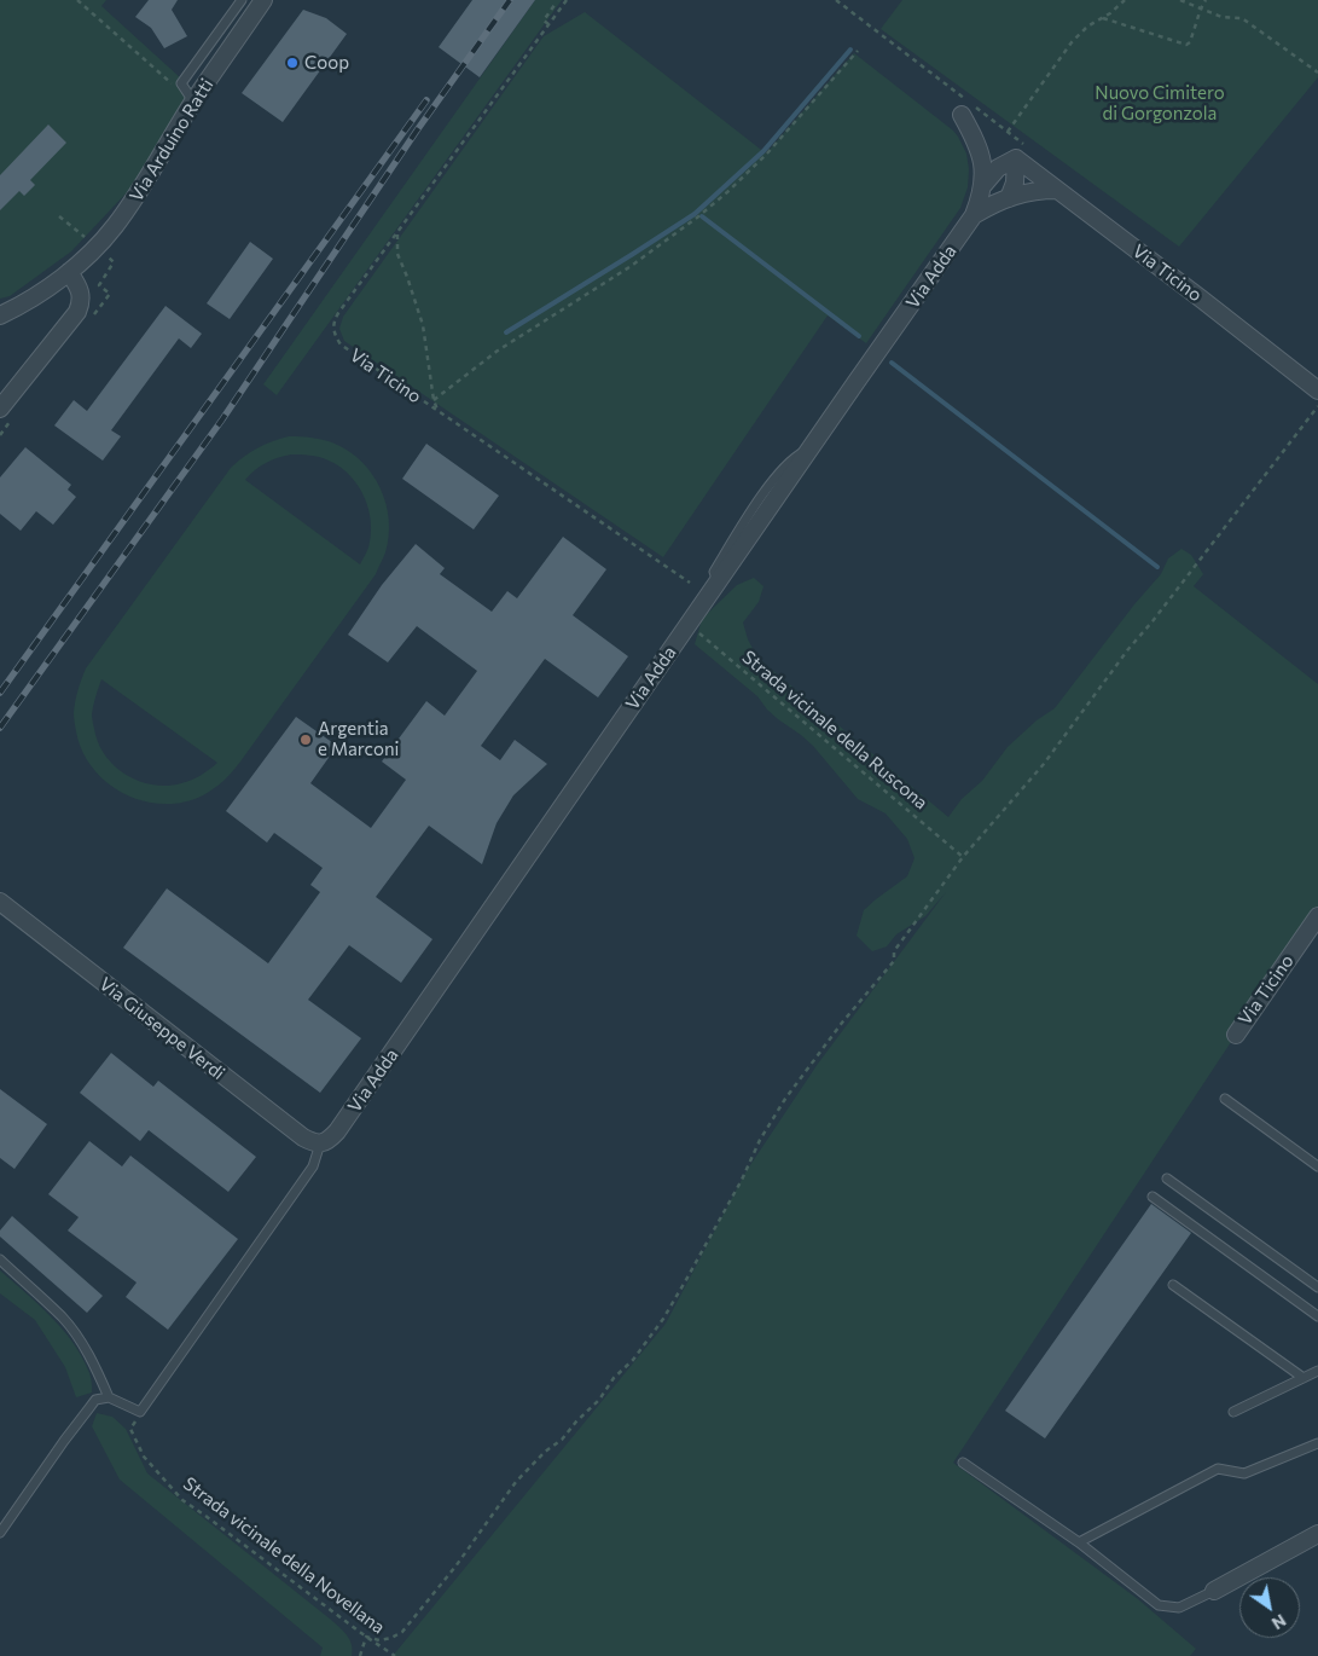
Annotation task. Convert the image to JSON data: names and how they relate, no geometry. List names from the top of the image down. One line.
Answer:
{"streets":{"street":["Via Arduino Ratti","Via Ticino","Via Adda","Via Giuseppe Verdi"],"path":["Strada vicinale della Ruscona","Strada vicinale della Novellana"]},"crossings":[["Via Ticino","Via Adda"],["Via Adda","Strada vicinale della Ruscona"],["Via Adda","Via Giuseppe Verdi"],["Via Adda","Strada vicinale della Novellana"]],"parks":["Nuovo Cimitero di Gorgonzola"],"places":["Coop","Argentia e Marconi"],"north":"bottom right"}
